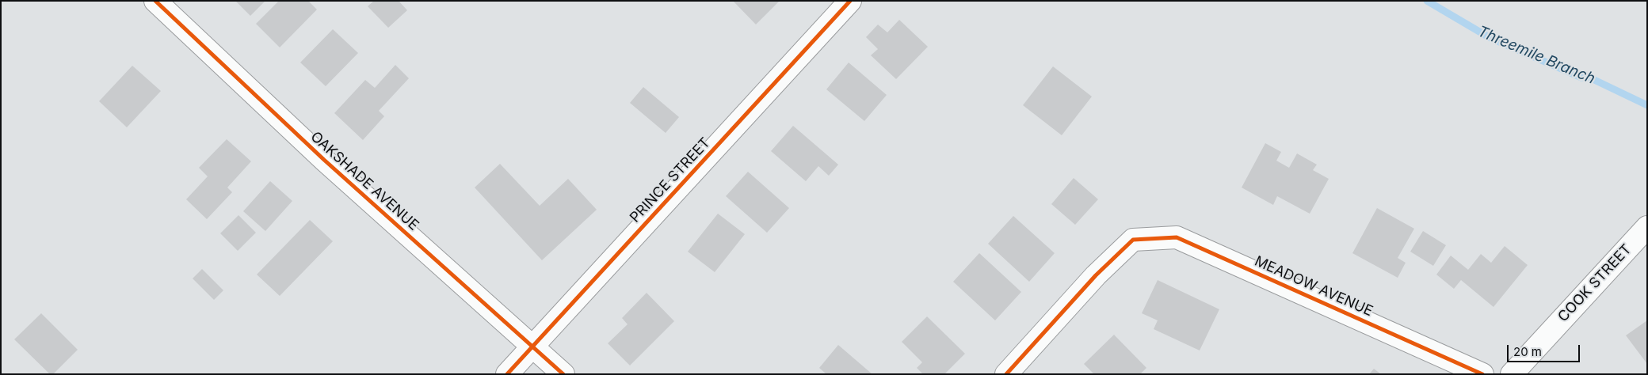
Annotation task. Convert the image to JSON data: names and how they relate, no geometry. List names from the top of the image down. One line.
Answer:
{"streets":{"street":["PRINCE STREET","OAKSHADE AVENUE","COOK STREET","MEADOW AVENUE"]},"crossings":[["PRINCE STREET","OAKSHADE AVENUE"]],"water":["Threemile Branch"],"scale_bar":"20 m"}
